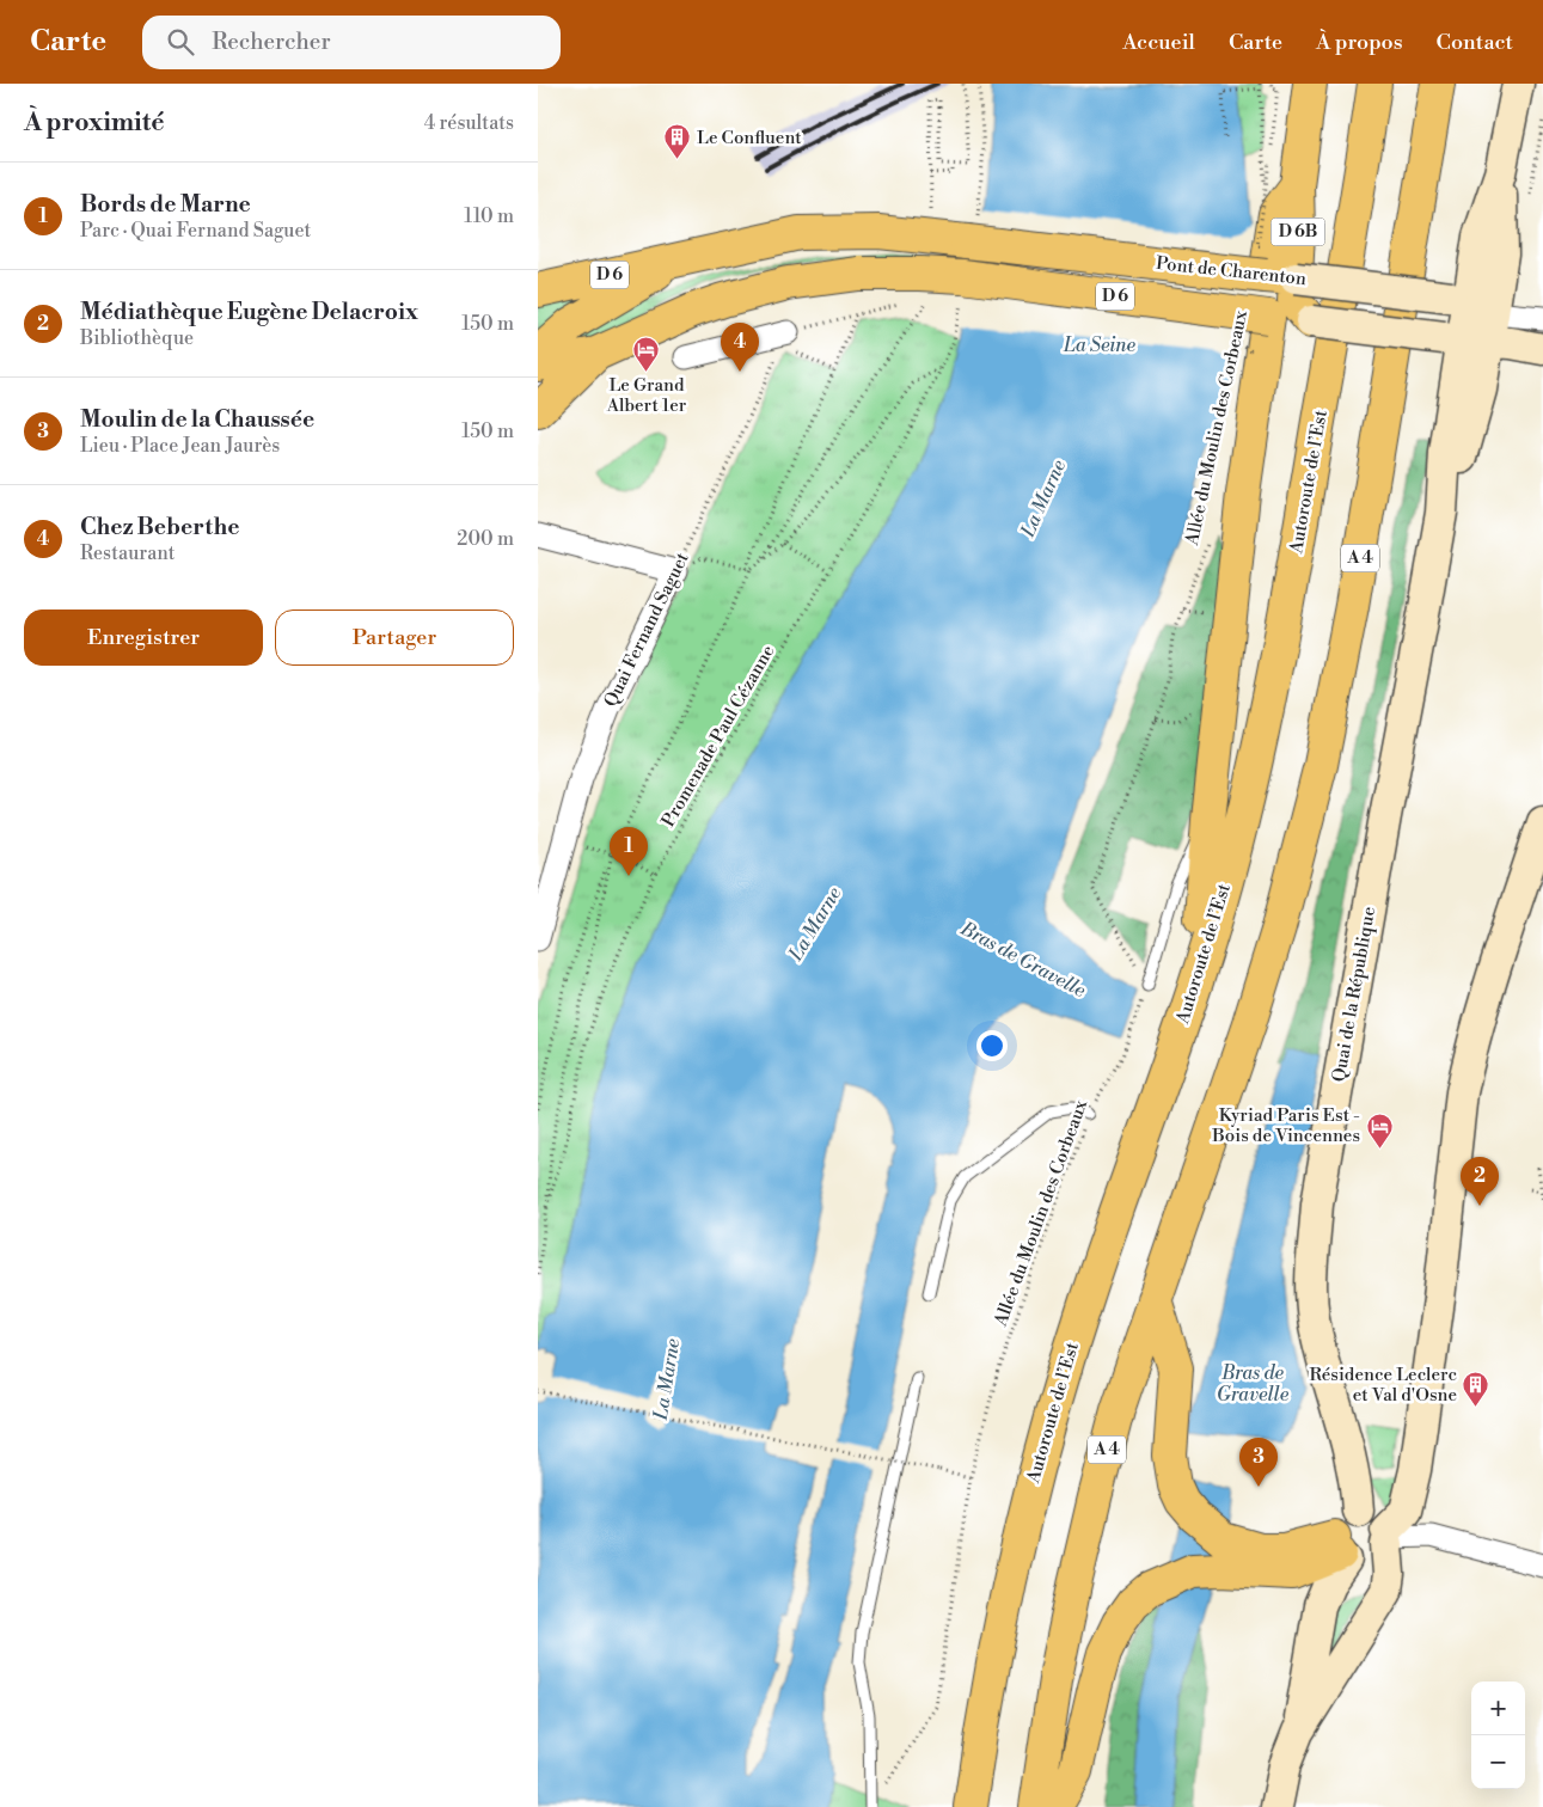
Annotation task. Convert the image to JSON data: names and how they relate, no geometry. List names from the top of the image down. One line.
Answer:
{"streets":{"main road":["D 6B","Pont de Charenton","D 6","Autoroute de l’Est","A 4","Quai de la République"],"street":["Quai Fernand Saguet"],"path":["Allée du Moulin des Corbeaux","Promenade Paul Cézanne"]},"crossings":[["D 6B","Pont de Charenton"],["Pont de Charenton","D 6"],["Pont de Charenton","Quai de la République"]],"water":["La Seine","La Marne","Bras de Gravelle"],"places":{"building":["Le Confluent","Résidence Leclerc et Val d'Osne"],"hotel":["Le Grand Albert 1er","Kyriad Paris Est - Bois de Vincennes"]},"page":{"header":"Carte","search":"Rechercher","nav":["Accueil","Carte","À propos","Contact"],"heading":["À proximité","4 résultats"],"list":[{"mark":"1","name":"Bords de Marne","note":"Parc · Quai Fernand Saguet","value":"110 m"},{"mark":"2","name":"Médiathèque Eugène Delacroix","note":"Bibliothèque","value":"150 m"},{"mark":"3","name":"Moulin de la Chaussée","note":"Lieu · Place Jean Jaurès","value":"150 m"},{"mark":"4","name":"Chez Beberthe","note":"Restaurant","value":"200 m"}],"pins":["4","1","2","3"],"buttons":["Enregistrer","Partager"],"map_buttons":["+","−"]}}
